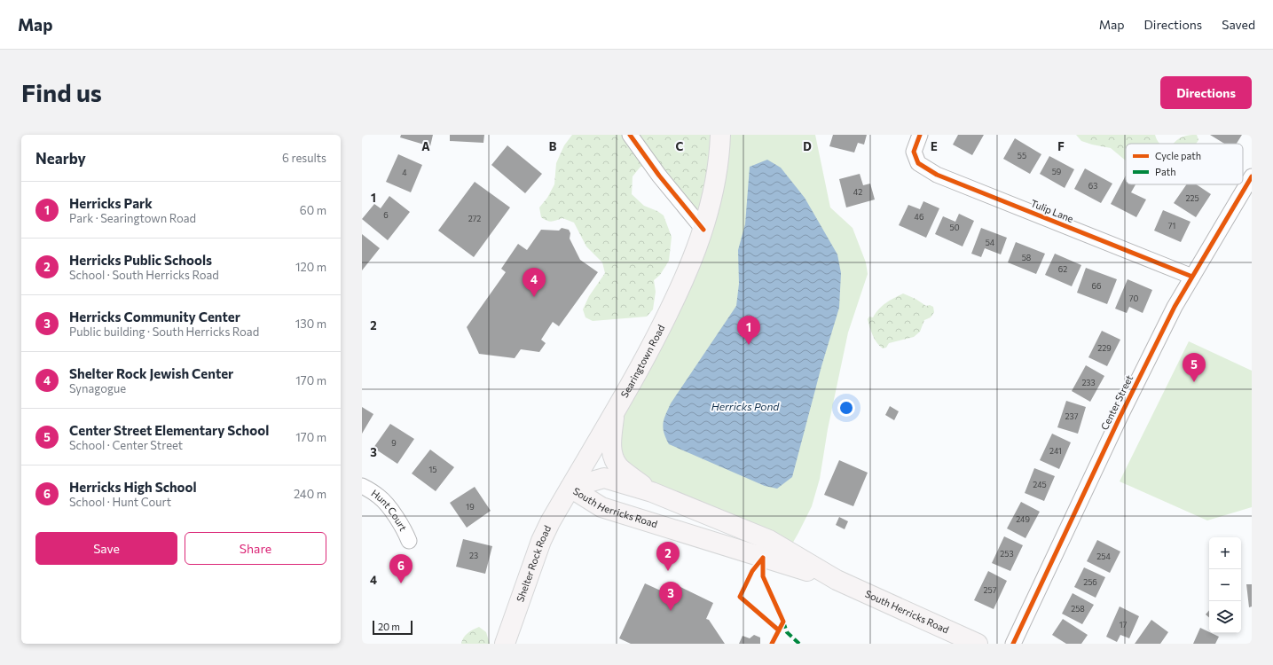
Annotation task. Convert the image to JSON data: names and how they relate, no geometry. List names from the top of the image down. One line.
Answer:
{"streets":{"main road":["Searingtown Road","South Herricks Road","Shelter Rock Road"],"street":["Tulip Lane","Center Street","Hunt Court"]},"crossings":[["Tulip Lane","Center Street"],["Searingtown Road","South Herricks Road"],["Searingtown Road","Shelter Rock Road"],["South Herricks Road","Shelter Rock Road"]],"water":["Herricks Pond"],"house_numbers":["55","59","4","63","42","225","6","46","272","71","50","54","58","62","66","70","229","233","237","9","241","15","245","19","249","253","23","254","256","257","258","17"],"legend":["Cycle path","Path"],"scale_bar":"20 m","page":{"header":"Map","nav":["Map","Directions","Saved"],"buttons":["Directions",["Save","Share"]],"title":"Find us","heading":["Nearby","6 results"],"list":[{"mark":"1","name":"Herricks Park","note":"Park · Searingtown Road","value":"60 m"},{"mark":"2","name":"Herricks Public Schools","note":"School · South Herricks Road","value":"120 m"},{"mark":"3","name":"Herricks Community Center","note":"Public building · South Herricks Road","value":"130 m"},{"mark":"4","name":"Shelter Rock Jewish Center","note":"Synagogue","value":"170 m"},{"mark":"5","name":"Center Street Elementary School","note":"School · Center Street","value":"170 m"},{"mark":"6","name":"Herricks High School","note":"School · Hunt Court","value":"240 m"}],"pins":["4","1","5","2","6","3"],"map_buttons":["+","−"],"scale":"20 m"},"grid":{"columns":["A","B","C","D","E","F"],"rows":["1","2","3","4"]}}
